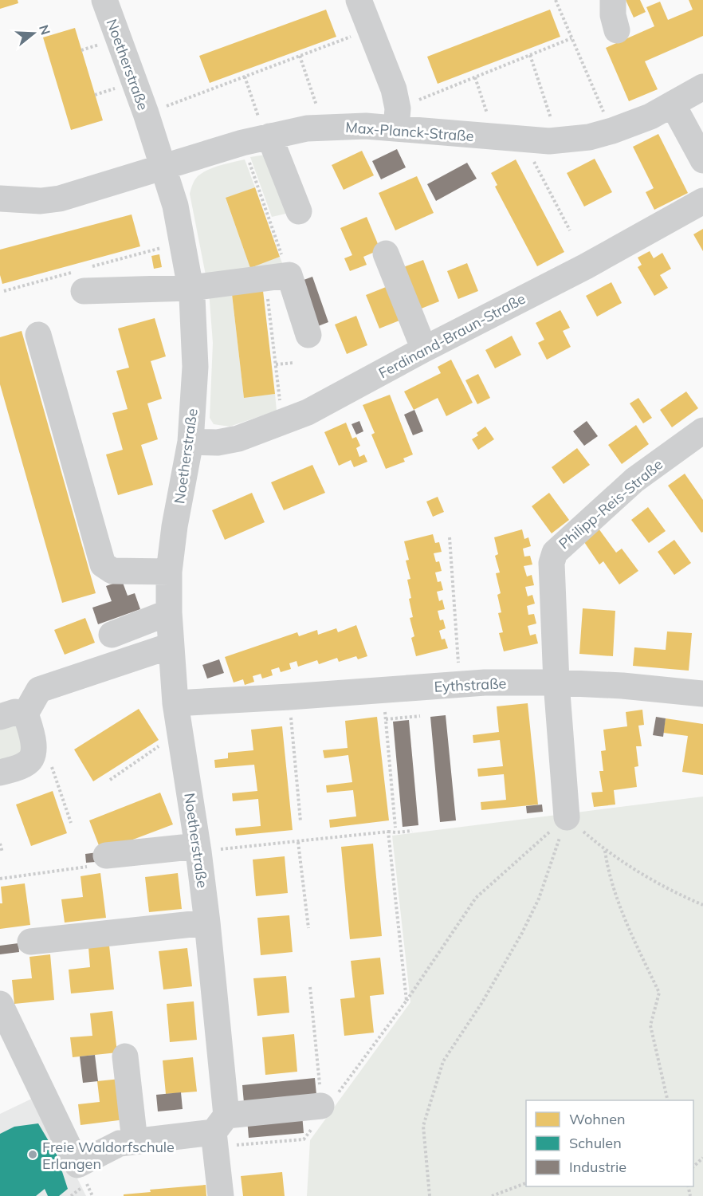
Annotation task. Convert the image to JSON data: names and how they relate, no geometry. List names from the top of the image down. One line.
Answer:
{"streets":{"street":["Noetherstraße","Max-Planck-Straße","Ferdinand-Braun-Straße","Philipp-Reis-Straße","Eythstraße"]},"crossings":[["Noetherstraße","Max-Planck-Straße"],["Noetherstraße","Ferdinand-Braun-Straße"],["Noetherstraße","Eythstraße"],["Philipp-Reis-Straße","Eythstraße"]],"places":["Freie Waldorfschule Erlangen"],"legend":["Wohnen","Schulen","Industrie"],"north":"right"}
